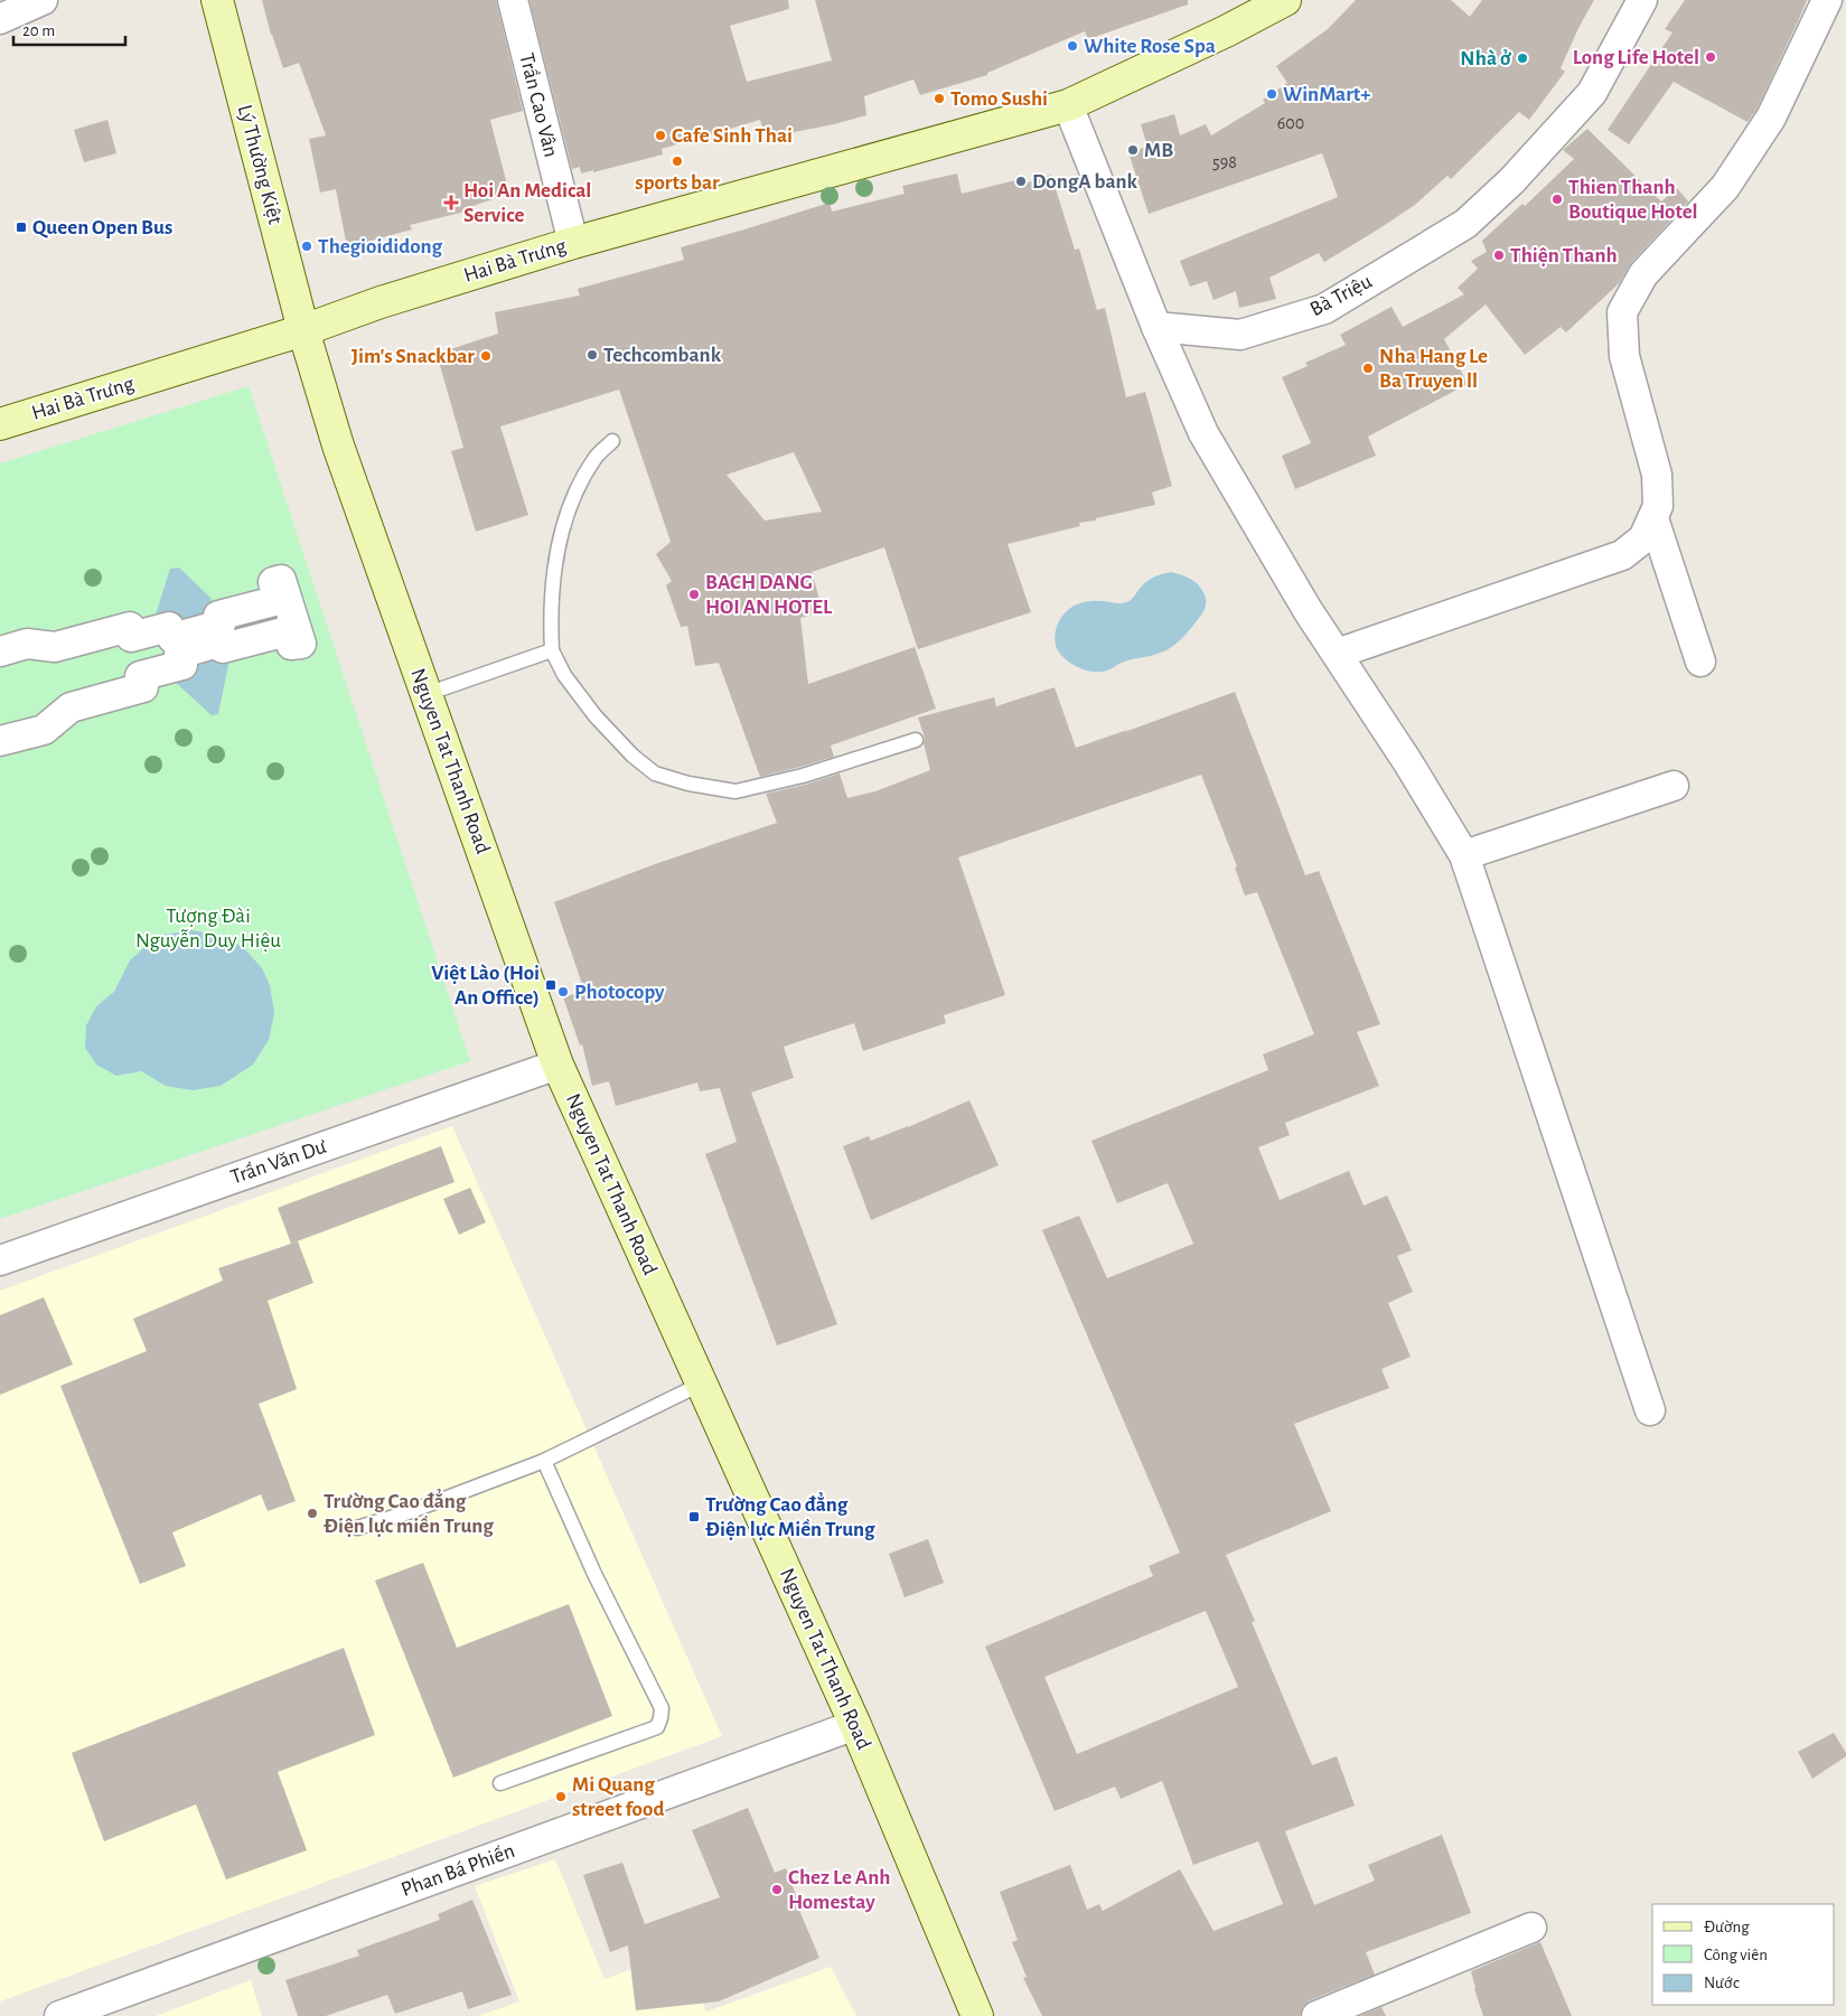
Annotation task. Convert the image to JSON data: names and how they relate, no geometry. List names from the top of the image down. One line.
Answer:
{"streets":{"main road":["Lý Thường Kiệt","Hai Bà Trưng","Nguyen Tat Thanh Road"],"street":["Trần Cao Vân","Bà Triệu","Trần Văn Dư","Phan Bá Phiến"]},"crossings":[["Trần Cao Vân","Hai Bà Trưng"],["Lý Thường Kiệt","Hai Bà Trưng"],["Lý Thường Kiệt","Nguyen Tat Thanh Road"],["Hai Bà Trưng","Nguyen Tat Thanh Road"],["Nguyen Tat Thanh Road","Trần Văn Dư"],["Nguyen Tat Thanh Road","Phan Bá Phiến"]],"parks":["Tượng Đài Nguyễn Duy Hiệu"],"places":{"other":["White Rose Spa","Long Life Hotel","Nhà ở","WinMart+","Tomo Sushi","Cafe Sinh Thai","MB","sports bar","DongA bank","Thien Thanh Boutique Hotel","Thegioididong","Thiện Thanh","Techcombank","Jim's Snackbar","Nha Hang Le Ba Truyen ll","BACH DANG HOI AN HOTEL","Photocopy","Trường Cao đẳng Điện lực miền Trung","Mi Quang street food","Chez Le Anh Homestay"],"health":["Hoi An Medical Service"],"transit":["Queen Open Bus","Việt Lào (Hoi An Office)","Trường Cao đẳng Điện lực Miền Trung"]},"house_numbers":["600","598"],"legend":["Đường","Công viên","Nước"],"scale_bar":"20 m"}
